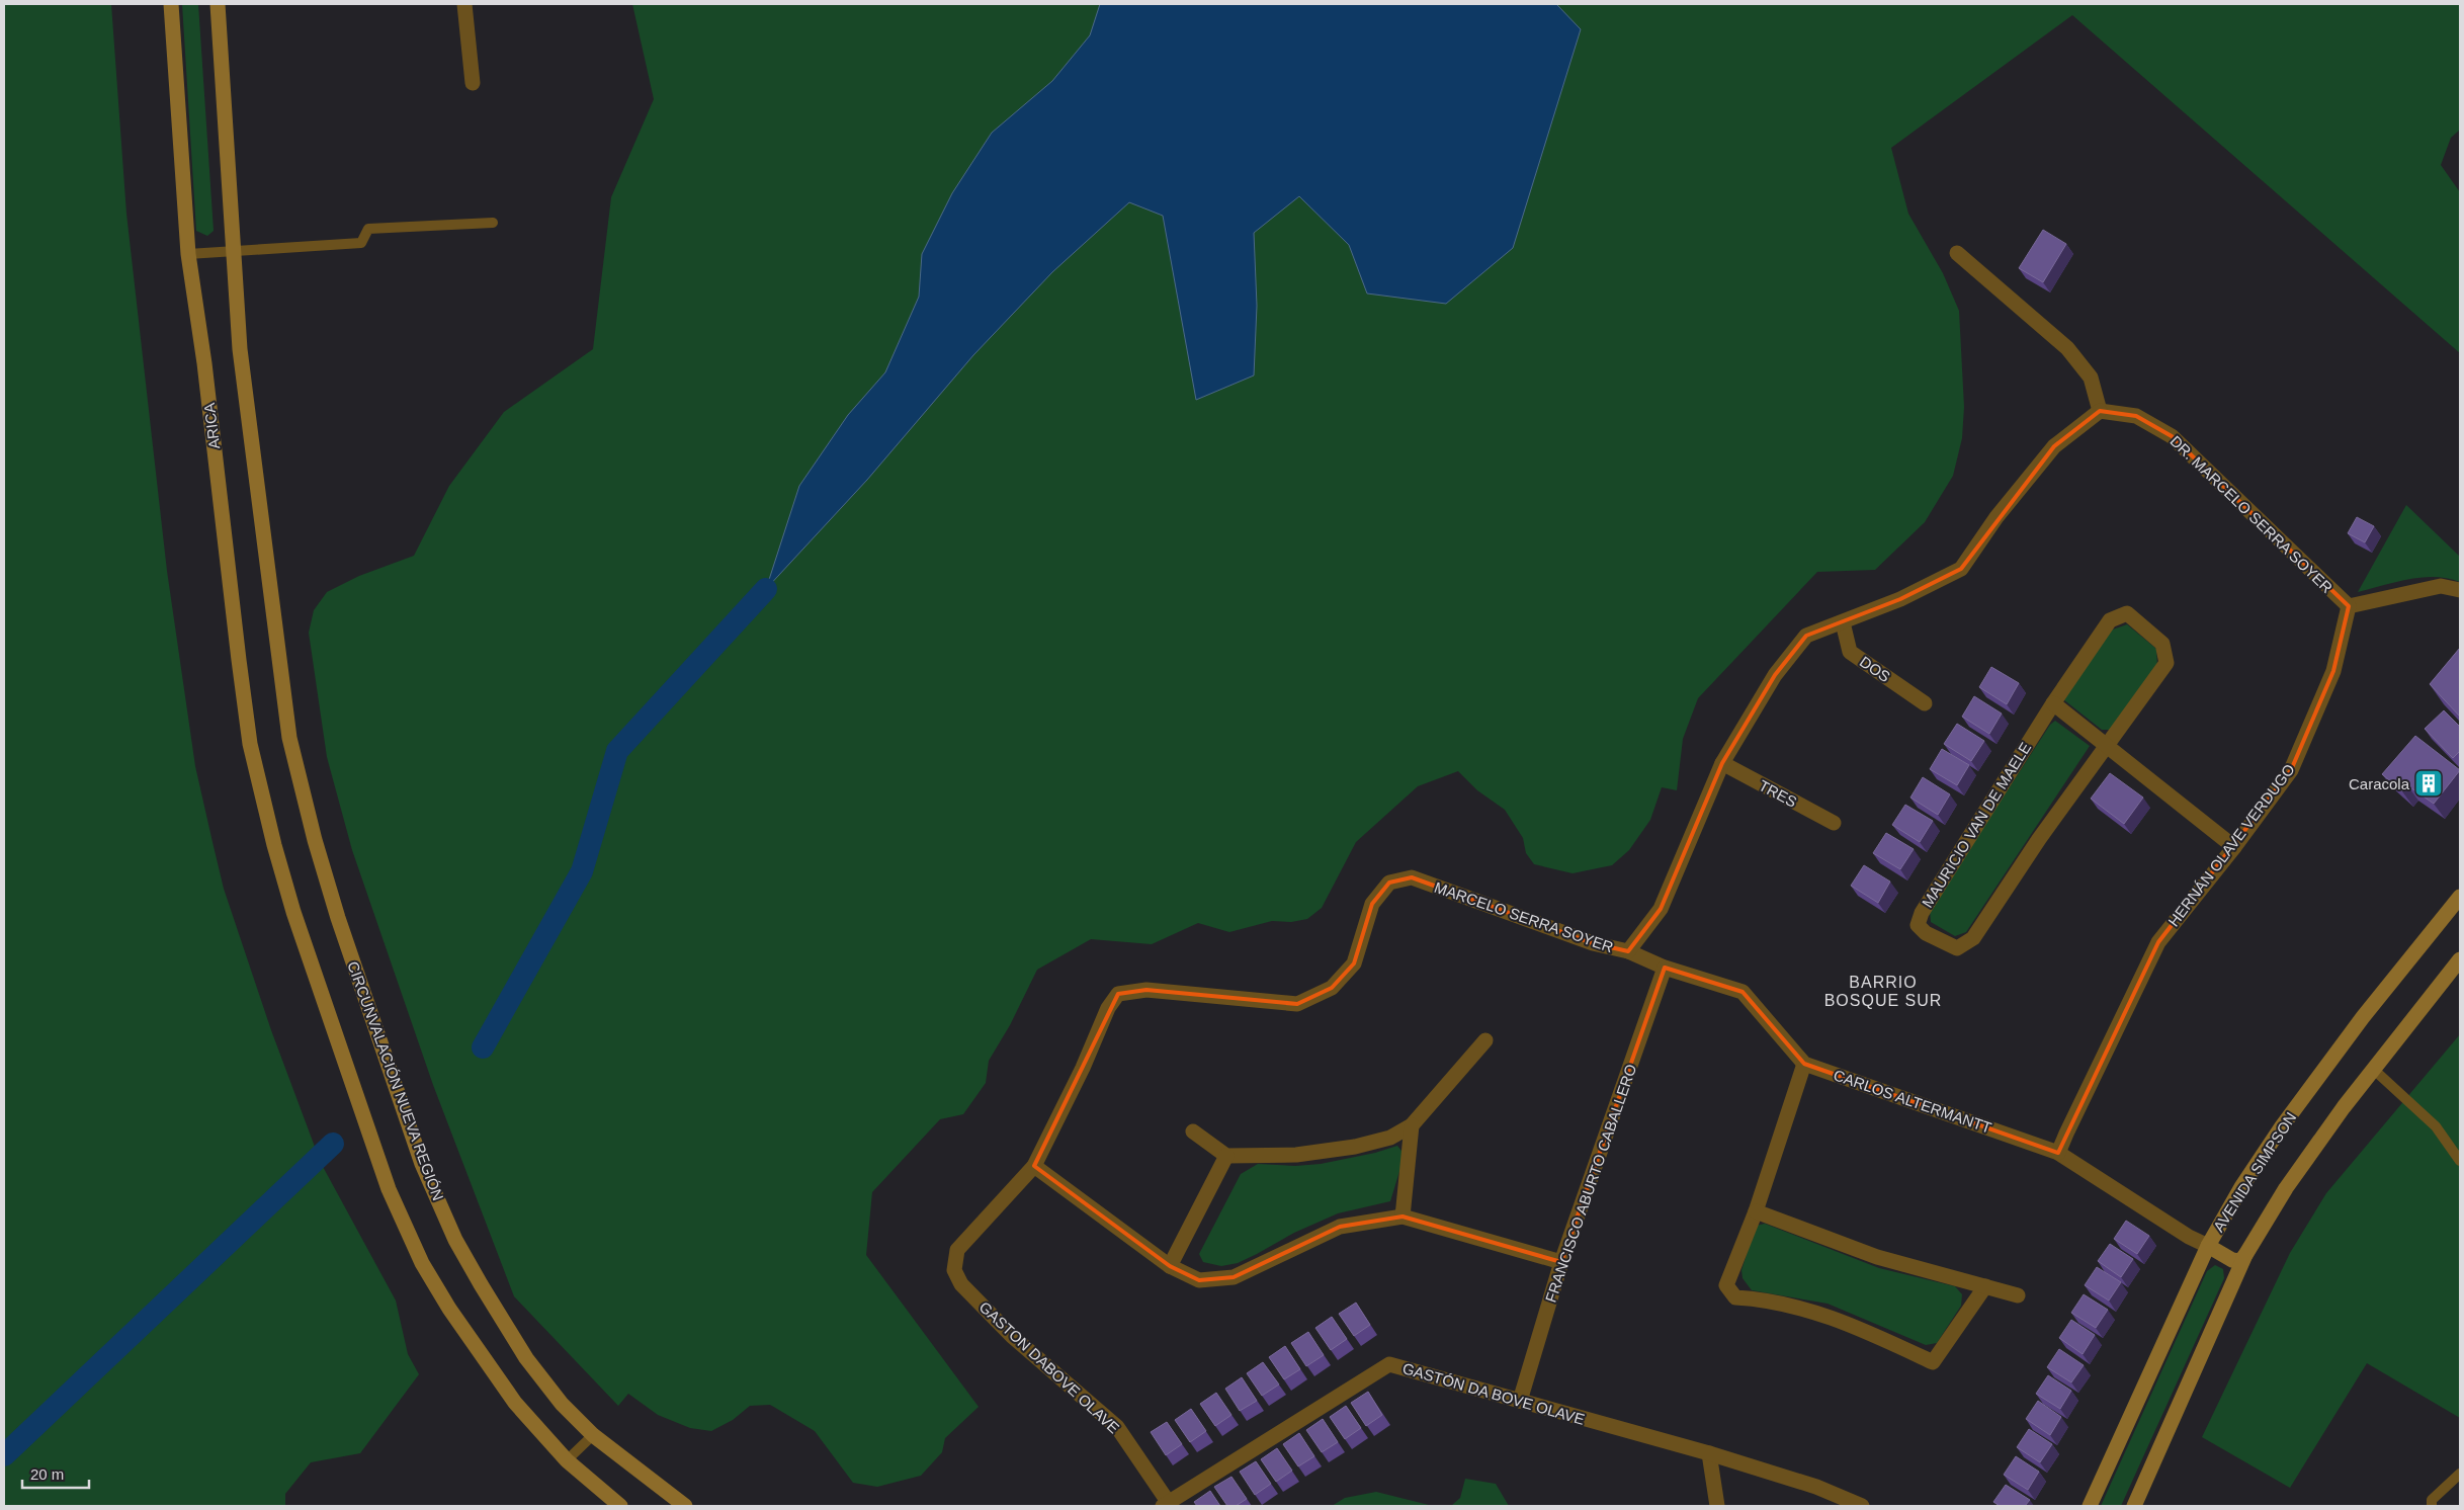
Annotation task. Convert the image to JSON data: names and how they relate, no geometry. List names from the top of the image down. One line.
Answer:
{"streets":{"main road":["ARICA","CIRCUNVALACIÓN NUEVA REGIÓN","AVENIDA SIMPSON"],"street":["DR. MARCELO SERRA SOYER","DOS","TRES","MAURICIO VAN DE MAELE","HERNÁN OLAVE VERDUGO","MARCELO SERRA SOYER","CARLOS ALTERMANTT","FRANCISCO ABURTO CABALLERO","GASTON DABOVE OLAVE","GASTÓN DA BOVE OLAVE"]},"crossings":[["DR. MARCELO SERRA SOYER","HERNÁN OLAVE VERDUGO"],["DR. MARCELO SERRA SOYER","MARCELO SERRA SOYER"],["DOS","MARCELO SERRA SOYER"],["TRES","MARCELO SERRA SOYER"],["HERNÁN OLAVE VERDUGO","CARLOS ALTERMANTT"],["MARCELO SERRA SOYER","GASTON DABOVE OLAVE"],["CARLOS ALTERMANTT","AVENIDA SIMPSON"],["FRANCISCO ABURTO CABALLERO","GASTÓN DA BOVE OLAVE"],["GASTON DABOVE OLAVE","GASTÓN DA BOVE OLAVE"]],"districts":["BARRIO BOSQUE SUR"],"places":{"building":["Caracola"]},"scale_bar":"20 m"}
